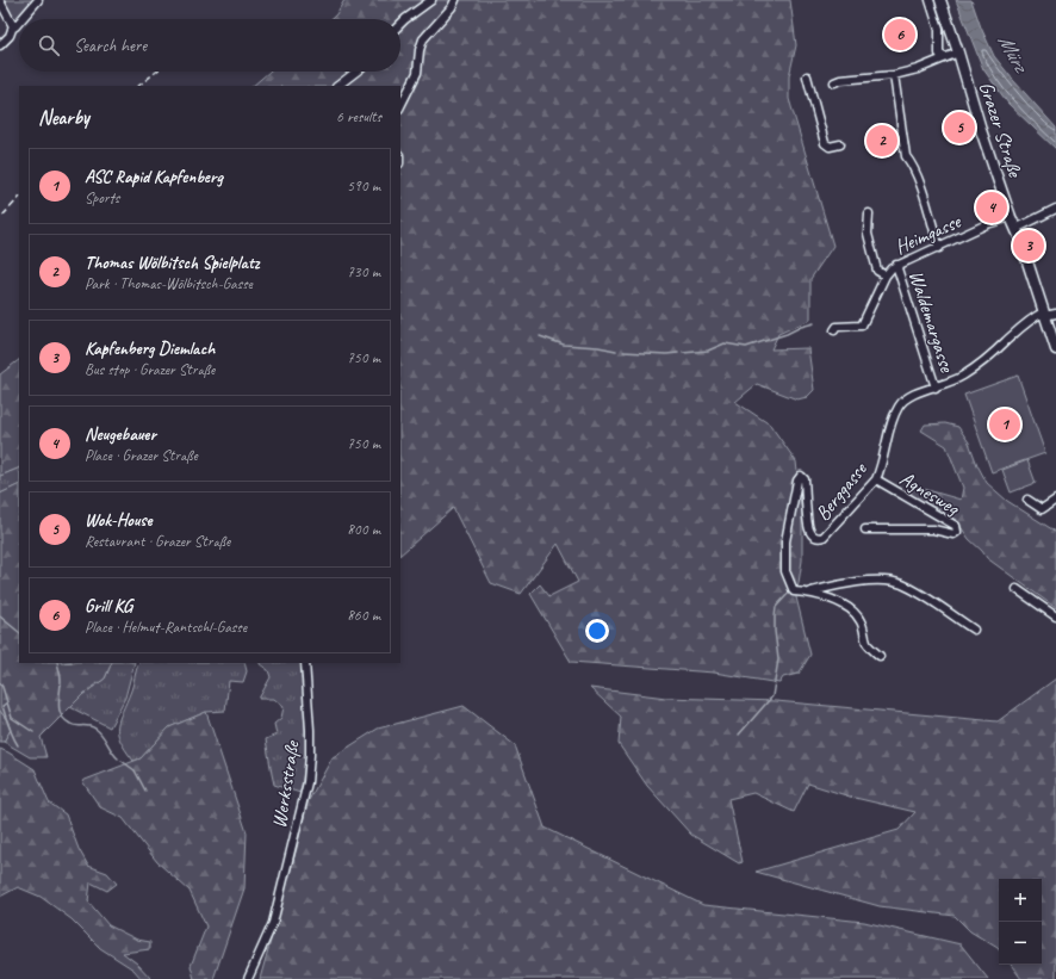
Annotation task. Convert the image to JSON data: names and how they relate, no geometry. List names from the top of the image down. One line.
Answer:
{"streets":{"main road":["Grazer Straße"],"street":["Heimgasse","Waldemargasse","Berggasse","Agnesweg","Werksstraße"]},"crossings":[["Grazer Straße","Heimgasse"],["Grazer Straße","Berggasse"],["Heimgasse","Waldemargasse"],["Waldemargasse","Berggasse"],["Berggasse","Agnesweg"]],"water":["Mürz"],"page":{"pins":["6","5","2","4","3","1"],"search":"Search here","heading":["Nearby","6 results"],"list":[{"mark":"1","name":"ASC Rapid Kapfenberg","note":"Sports","value":"590 m"},{"mark":"2","name":"Thomas Wölbitsch Spielplatz","note":"Park · Thomas-Wölbitsch-Gasse","value":"730 m"},{"mark":"3","name":"Kapfenberg Diemlach","note":"Bus stop · Grazer Straße","value":"750 m"},{"mark":"4","name":"Neugebauer","note":"Place · Grazer Straße","value":"750 m"},{"mark":"5","name":"Wok-House","note":"Restaurant · Grazer Straße","value":"800 m"},{"mark":"6","name":"Grill KG","note":"Place · Helmut-Rantschl-Gasse","value":"860 m"}],"map_buttons":["+","−"]}}
